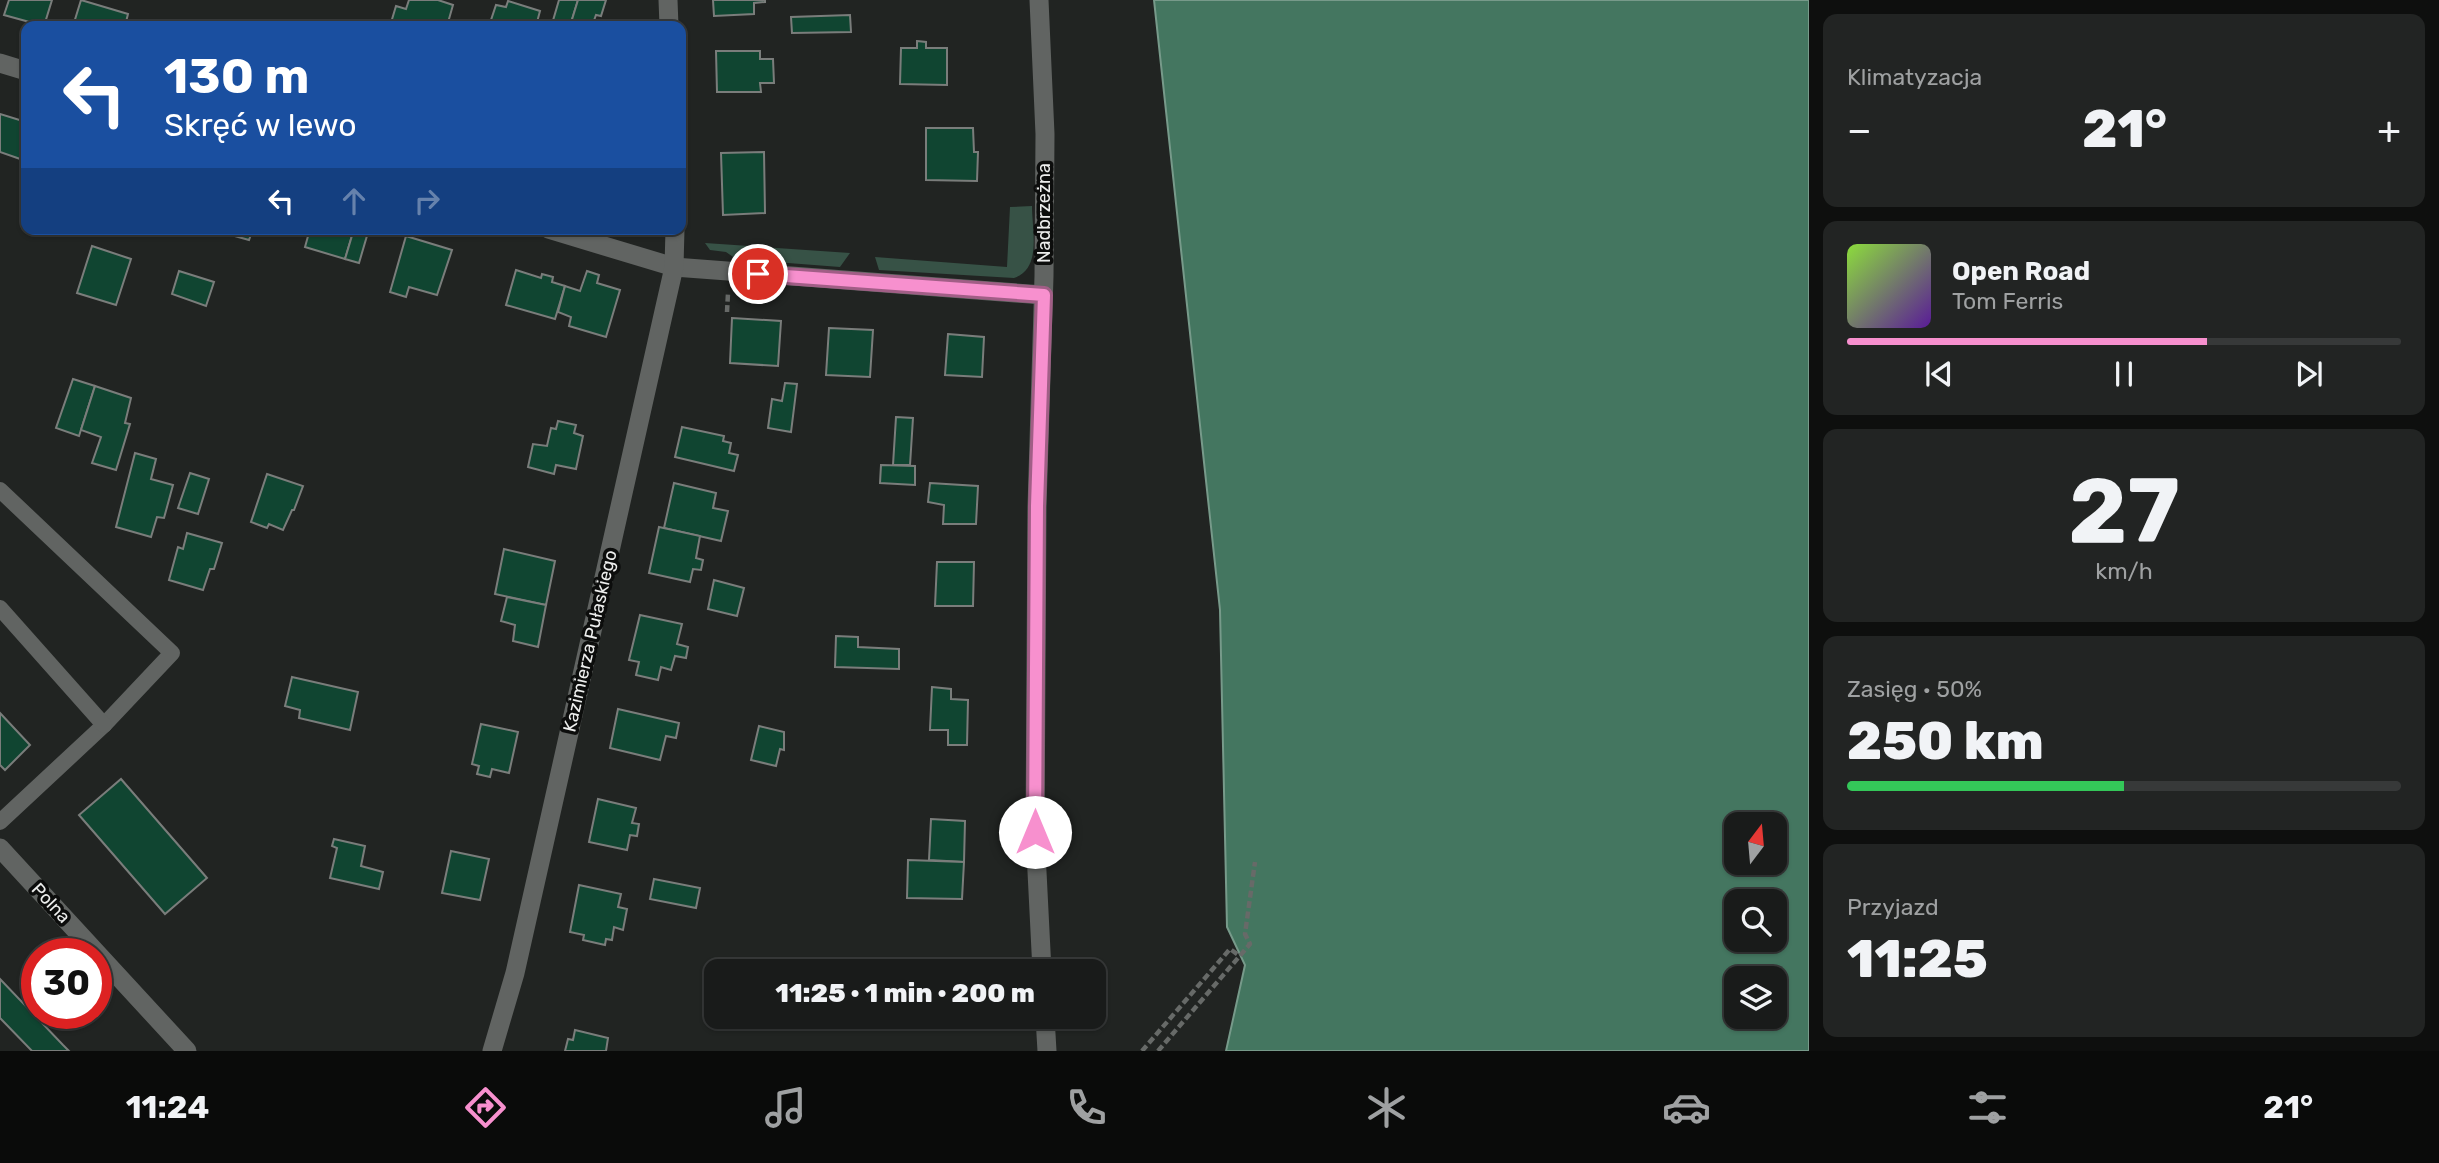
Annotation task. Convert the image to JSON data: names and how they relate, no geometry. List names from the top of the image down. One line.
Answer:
{"streets":{"street":["Nadbrzeżna","Kazimierza Pułaskiego","Polna"]},"north":"top","page":{"tile":["Klimatyzacja",["27","km/h"],["Zasięg · 50%","250 km"],["Przyjazd","11:25"]],"turn":["130 m","Skręć w lewo"],"heat":["−","21°","+"],"song":["Open Road","Tom Ferris"],"limit":"30","trip":"11:25 · 1 min · 200 m","tabs":["11:24","21°"]}}
